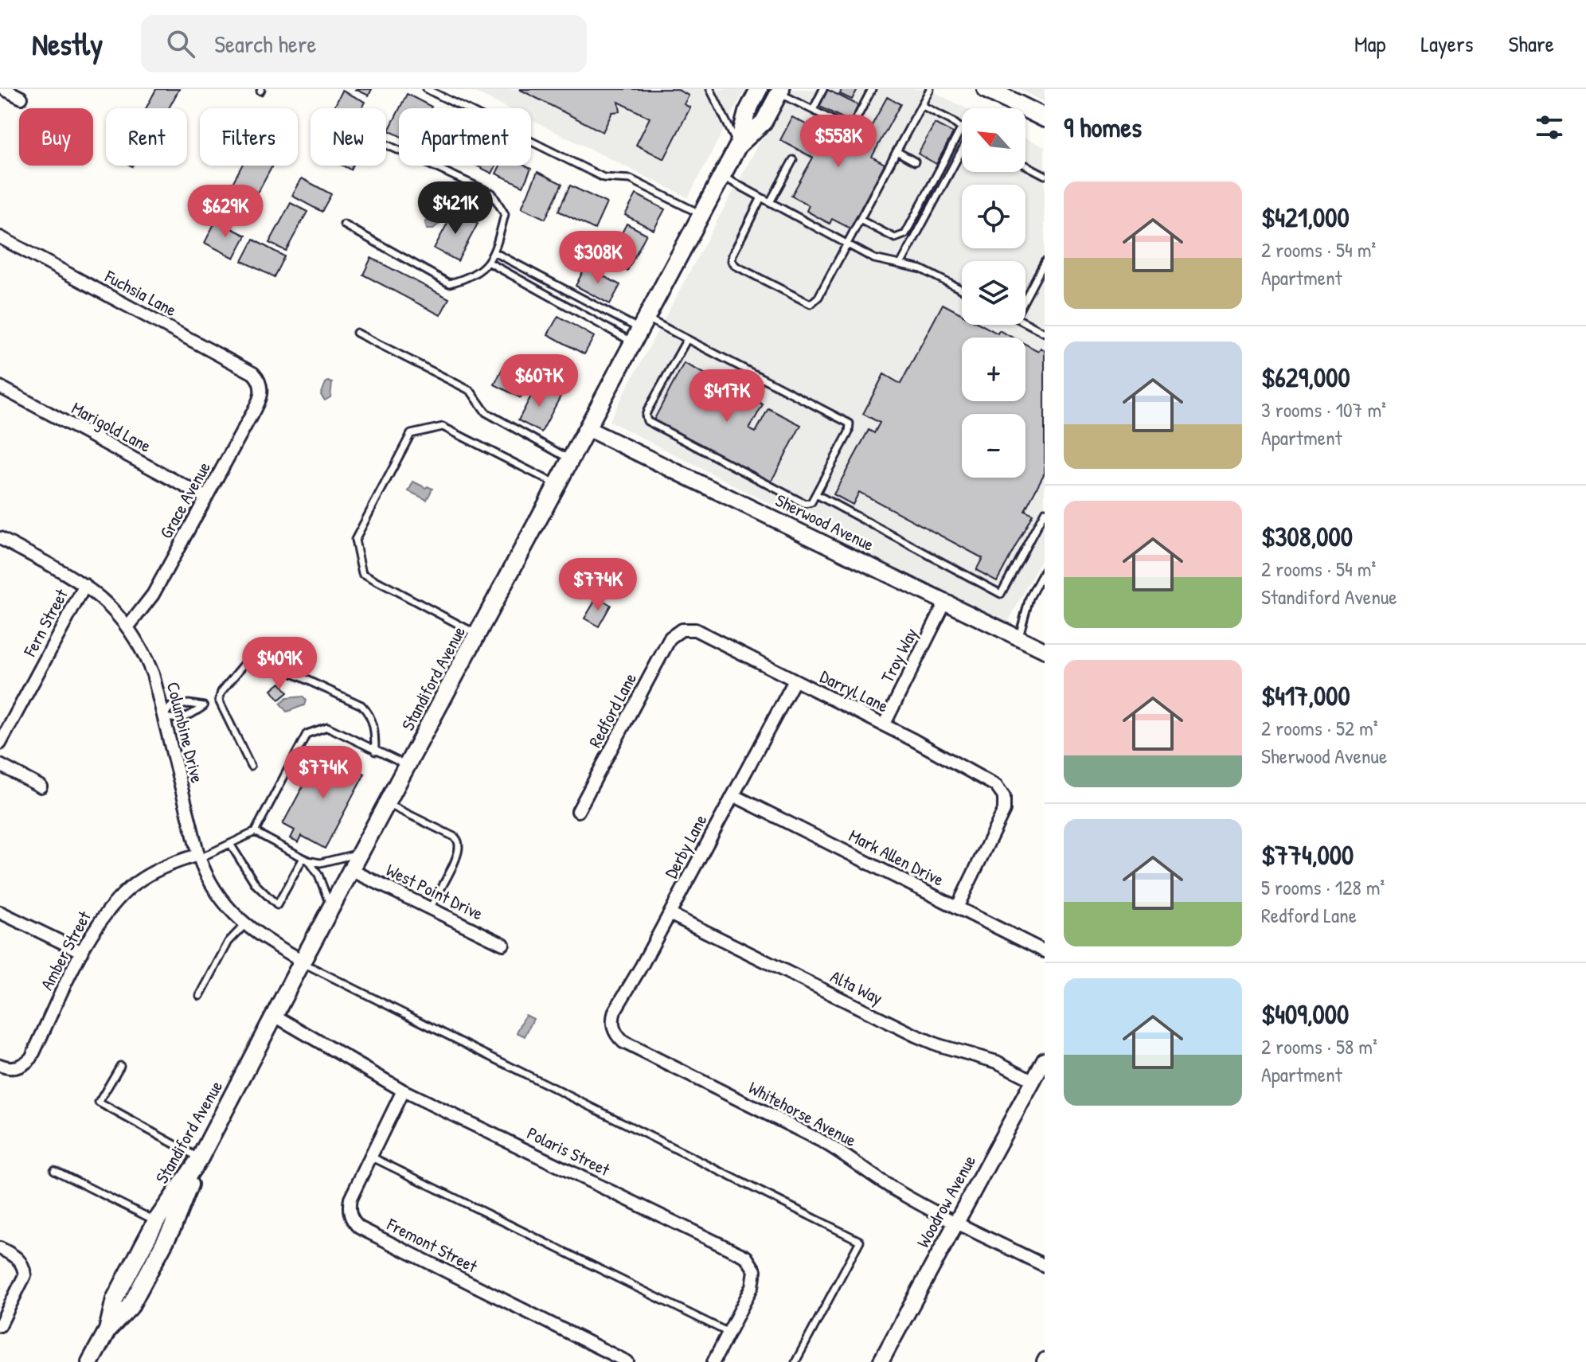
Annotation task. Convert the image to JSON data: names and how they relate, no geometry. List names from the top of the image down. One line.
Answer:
{"streets":{"main road":["Standiford Avenue"],"street":["Fuchsia Lane","Marigold Lane","Grace Avenue","Sherwood Avenue","Fern Street","Troy Way","Darryl Lane","Redford Lane","Columbine Drive","Derby Lane","Mark Allen Drive","West Point Drive","Amber Street","Alta Way","Whitehorse Avenue","Polaris Street","Woodrow Avenue","Fremont Street"]},"crossings":[["Fuchsia Lane","Grace Avenue"],["Marigold Lane","Grace Avenue"],["Grace Avenue","Columbine Drive"],["Sherwood Avenue","Troy Way"],["Sherwood Avenue","Standiford Avenue"],["Fern Street","Columbine Drive"],["Troy Way","Darryl Lane"],["Standiford Avenue","Columbine Drive"],["Standiford Avenue","West Point Drive"],["Standiford Avenue","Polaris Street"],["Darryl Lane","Redford Lane"],["Darryl Lane","Derby Lane"],["Darryl Lane","Mark Allen Drive"],["Columbine Drive","Amber Street"],["Derby Lane","Mark Allen Drive"],["Derby Lane","Alta Way"],["Derby Lane","Whitehorse Avenue"],["Alta Way","Woodrow Avenue"],["Whitehorse Avenue","Woodrow Avenue"],["Polaris Street","Fremont Street"]],"north":"top left","page":{"header":"Nestly","search":"Search here","nav":["Map","Layers","Share"],"heading":"9 homes","map_buttons":["+","−"],"chip":["Buy","Rent","Filters","New","Apartment"],"price":["$558K","$421K","$629K","$308K","$607K","$417K","$774K","$409K","$774K"],"list":[{"name":"$421,000","note":"2 rooms · 54 m² · Apartment"},{"name":"$629,000","note":"3 rooms · 107 m² · Apartment"},{"name":"$308,000","note":"2 rooms · 54 m² · Standiford Avenue"},{"name":"$417,000","note":"2 rooms · 52 m² · Sherwood Avenue"},{"name":"$774,000","note":"5 rooms · 128 m² · Redford Lane"},{"name":"$409,000","note":"2 rooms · 58 m² · Apartment"}]}}
